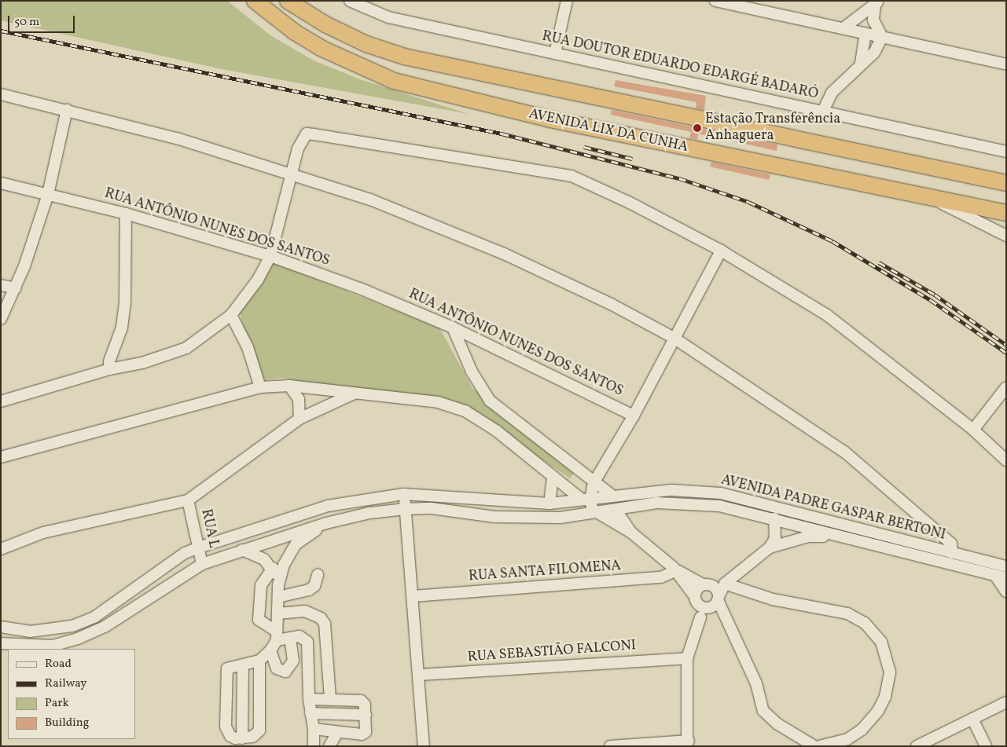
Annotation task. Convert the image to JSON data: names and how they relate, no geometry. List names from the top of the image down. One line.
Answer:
{"streets":{"highway":["AVENIDA LIX DA CUNHA"],"street":["RUA DOUTOR EDUARDO EDARGÉ BADARÓ","RUA ANTÔNIO NUNES DOS SANTOS","AVENIDA PADRE GASPAR BERTONI","RUA L","RUA SANTA FILOMENA","RUA SEBASTIÃO FALCONI"]},"crossings":[["AVENIDA PADRE GASPAR BERTONI","RUA L"]],"places":["Estação Transferência Anhaguera"],"legend":["Road","Railway","Park","Building"],"scale_bar":"50 m"}
